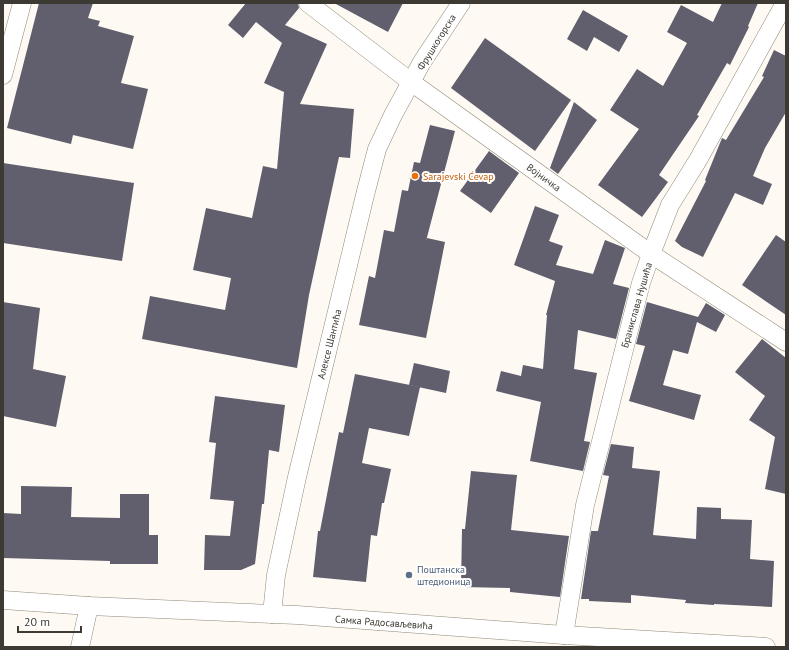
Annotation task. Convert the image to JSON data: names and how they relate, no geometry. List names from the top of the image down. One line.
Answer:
{"streets":{"street":["Фрушкогорска","Војничка","Бранислава Нушића","Алексе Шантића","Самка Радосављевића"]},"crossings":[["Фрушкогорска","Војничка"],["Фрушкогорска","Алексе Шантића"],["Војничка","Бранислава Нушића"],["Војничка","Алексе Шантића"],["Бранислава Нушића","Самка Радосављевића"],["Алексе Шантића","Самка Радосављевића"]],"places":["Sarajevski Ćevap","Поштанска штедионица"],"scale_bar":"20 m"}
